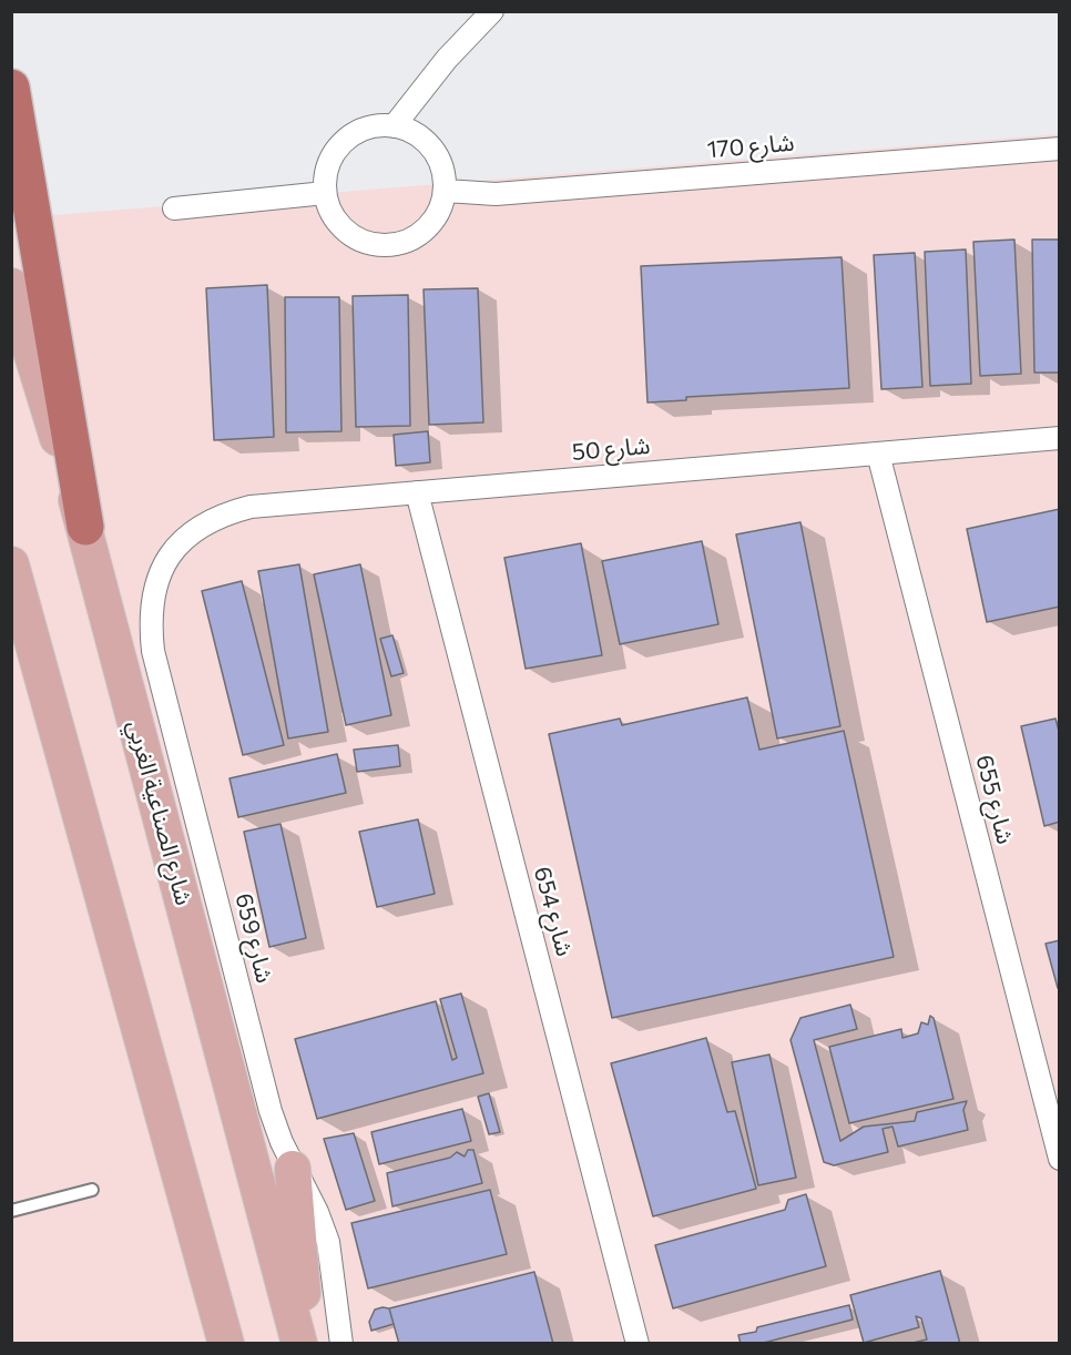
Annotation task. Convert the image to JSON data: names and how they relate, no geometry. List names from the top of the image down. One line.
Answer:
{"streets":{"main road":["شارع الصناعية الغربي"],"street":["شارع 170","شارع 50","شارع 655","شارع 654","شارع 659"]},"crossings":[["شارع 50","شارع 655"],["شارع 50","شارع 654"],["شارع 50","شارع 659"]]}
